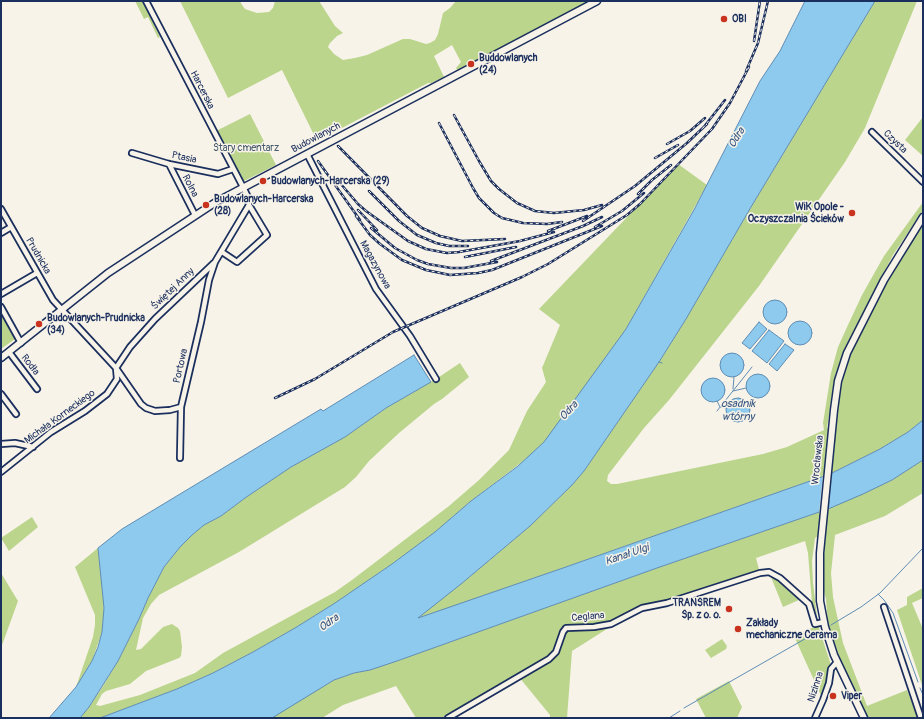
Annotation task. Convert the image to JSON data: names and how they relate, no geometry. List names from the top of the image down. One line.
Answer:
{"streets":{"main road":["Budowlanych","Wrocławska"],"street":["Harcerska","Czysta","Ptasia","Rolna","Prudnicka","Magazynowa","Świętej Anny","Rodła","Portowa","Michała Korneckiego","Ceglana","Nizinna"]},"crossings":[["Harcerska","Budowlanych"],["Harcerska","Ptasia"],["Harcerska","Świętej Anny"],["Budowlanych","Rolna"],["Budowlanych","Prudnicka"],["Budowlanych","Magazynowa"],["Budowlanych","Rodła"],["Ptasia","Rolna"],["Prudnicka","Świętej Anny"],["Prudnicka","Portowa"],["Prudnicka","Michała Korneckiego"],["Świętej Anny","Portowa"],["Świętej Anny","Michała Korneckiego"],["Wrocławska","Ceglana"],["Wrocławska","Nizinna"]],"water":["Odra","osadnik wtórny","Kanał Ulgi"],"parks":["Stary cmentarz"],"places":["OBI","Buddowlanych (24)","Budowlanych-Harcerska (29)","Budowlanych-Harcerska (28)","WiK Opole - Oczyszczalnia Ścieków","Budowlanych-Prudnicka (34)","TRANSREM Sp. z o. o.","Zakłady mechaniczne Cerama","Viper"]}
